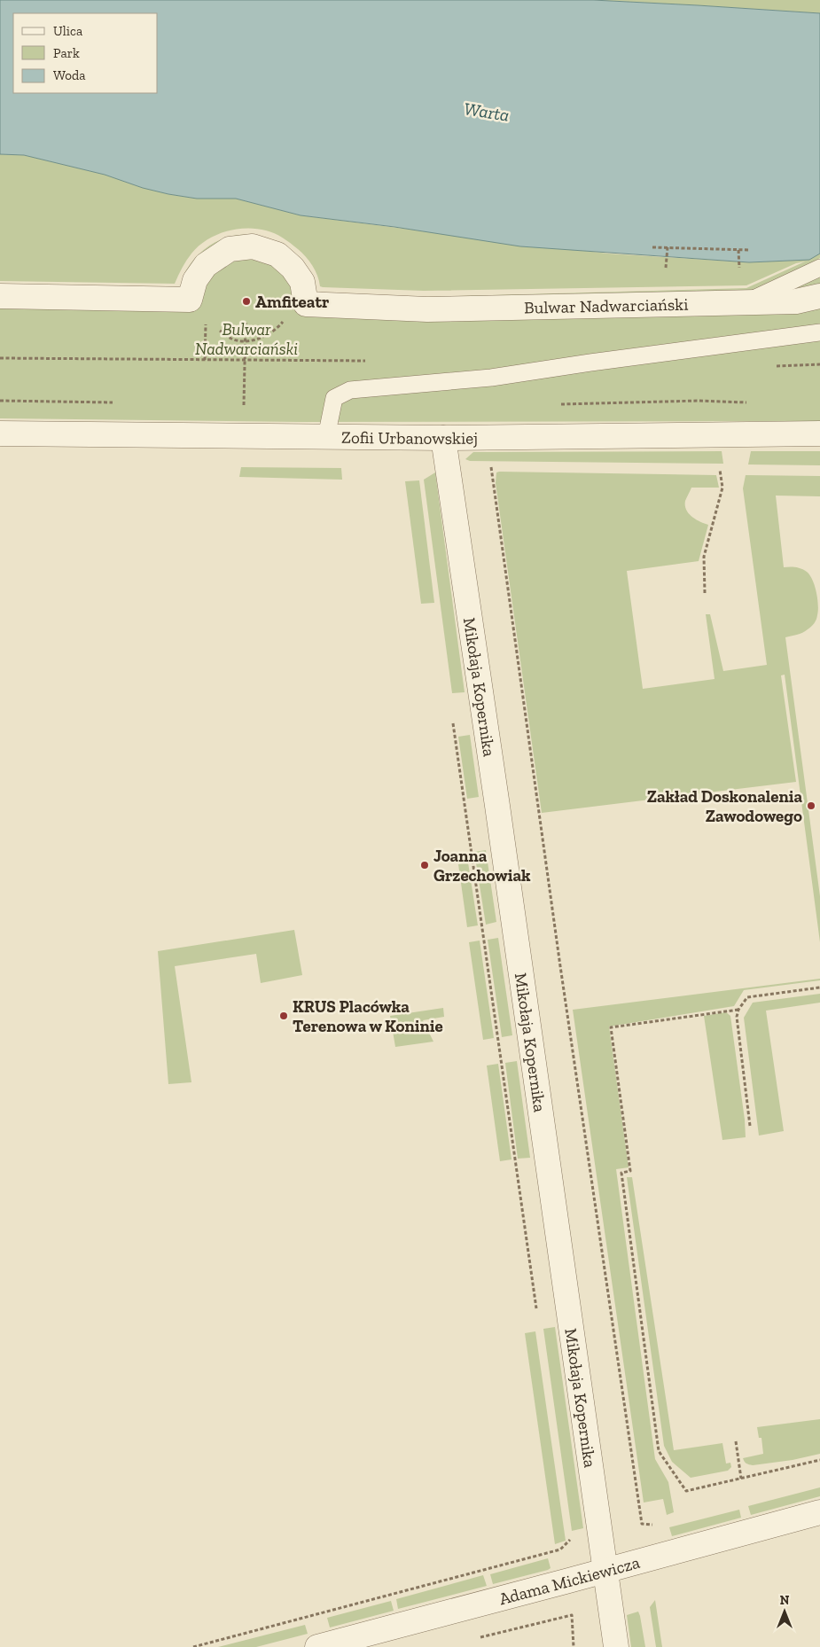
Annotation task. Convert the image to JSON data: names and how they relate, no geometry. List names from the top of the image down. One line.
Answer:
{"streets":{"street":["Bulwar Nadwarciański","Zofii Urbanowskiej","Mikołaja Kopernika","Adama Mickiewicza"]},"crossings":[["Zofii Urbanowskiej","Mikołaja Kopernika"],["Mikołaja Kopernika","Adama Mickiewicza"]],"water":["Warta"],"parks":["Bulwar Nadwarciański"],"places":["Amfiteatr","Zakład Doskonalenia Zawodowego","Joanna Grzechowiak","KRUS Placówka Terenowa w Koninie"],"legend":["Ulica","Park","Woda"],"north":"top"}
